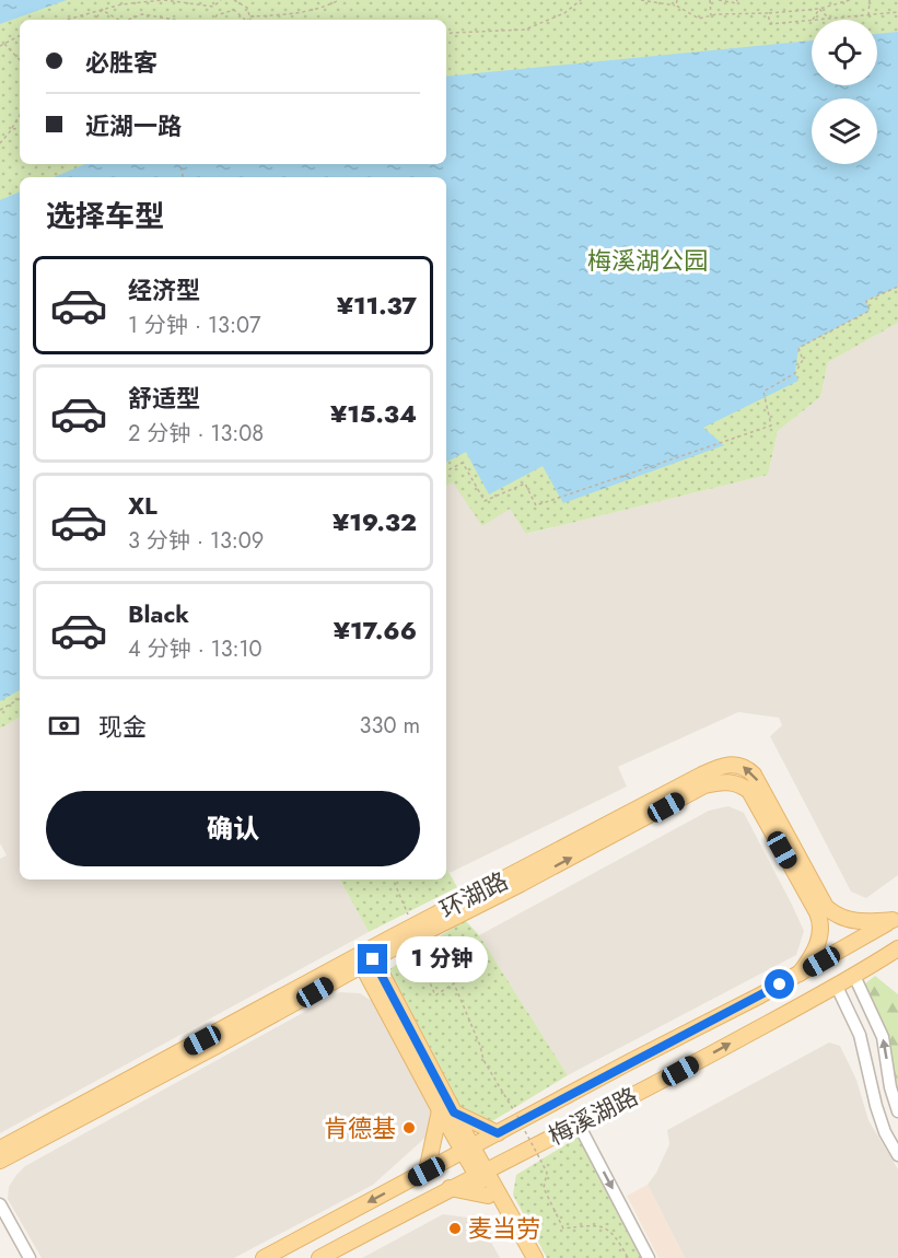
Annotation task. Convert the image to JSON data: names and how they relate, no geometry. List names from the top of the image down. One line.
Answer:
{"streets":{"main road":["环湖路","梅溪湖路"]},"crossings":[["环湖路","梅溪湖路"]],"parks":["梅溪湖公园"],"places":["肯德基","麦当劳"],"page":{"banner":["必胜客","近湖一路"],"heading":"选择车型","list":[{"name":"经济型","note":"1 分钟 · 13:07","value":"¥11.37"},{"name":"舒适型","note":"2 分钟 · 13:08","value":"¥15.34"},{"name":"XL","note":"3 分钟 · 13:09","value":"¥19.32"},{"name":"Black","note":"4 分钟 · 13:10","value":"¥17.66"}],"pay":["现金","330 m"],"buttons":"确认","bubble":"1 分钟"}}
